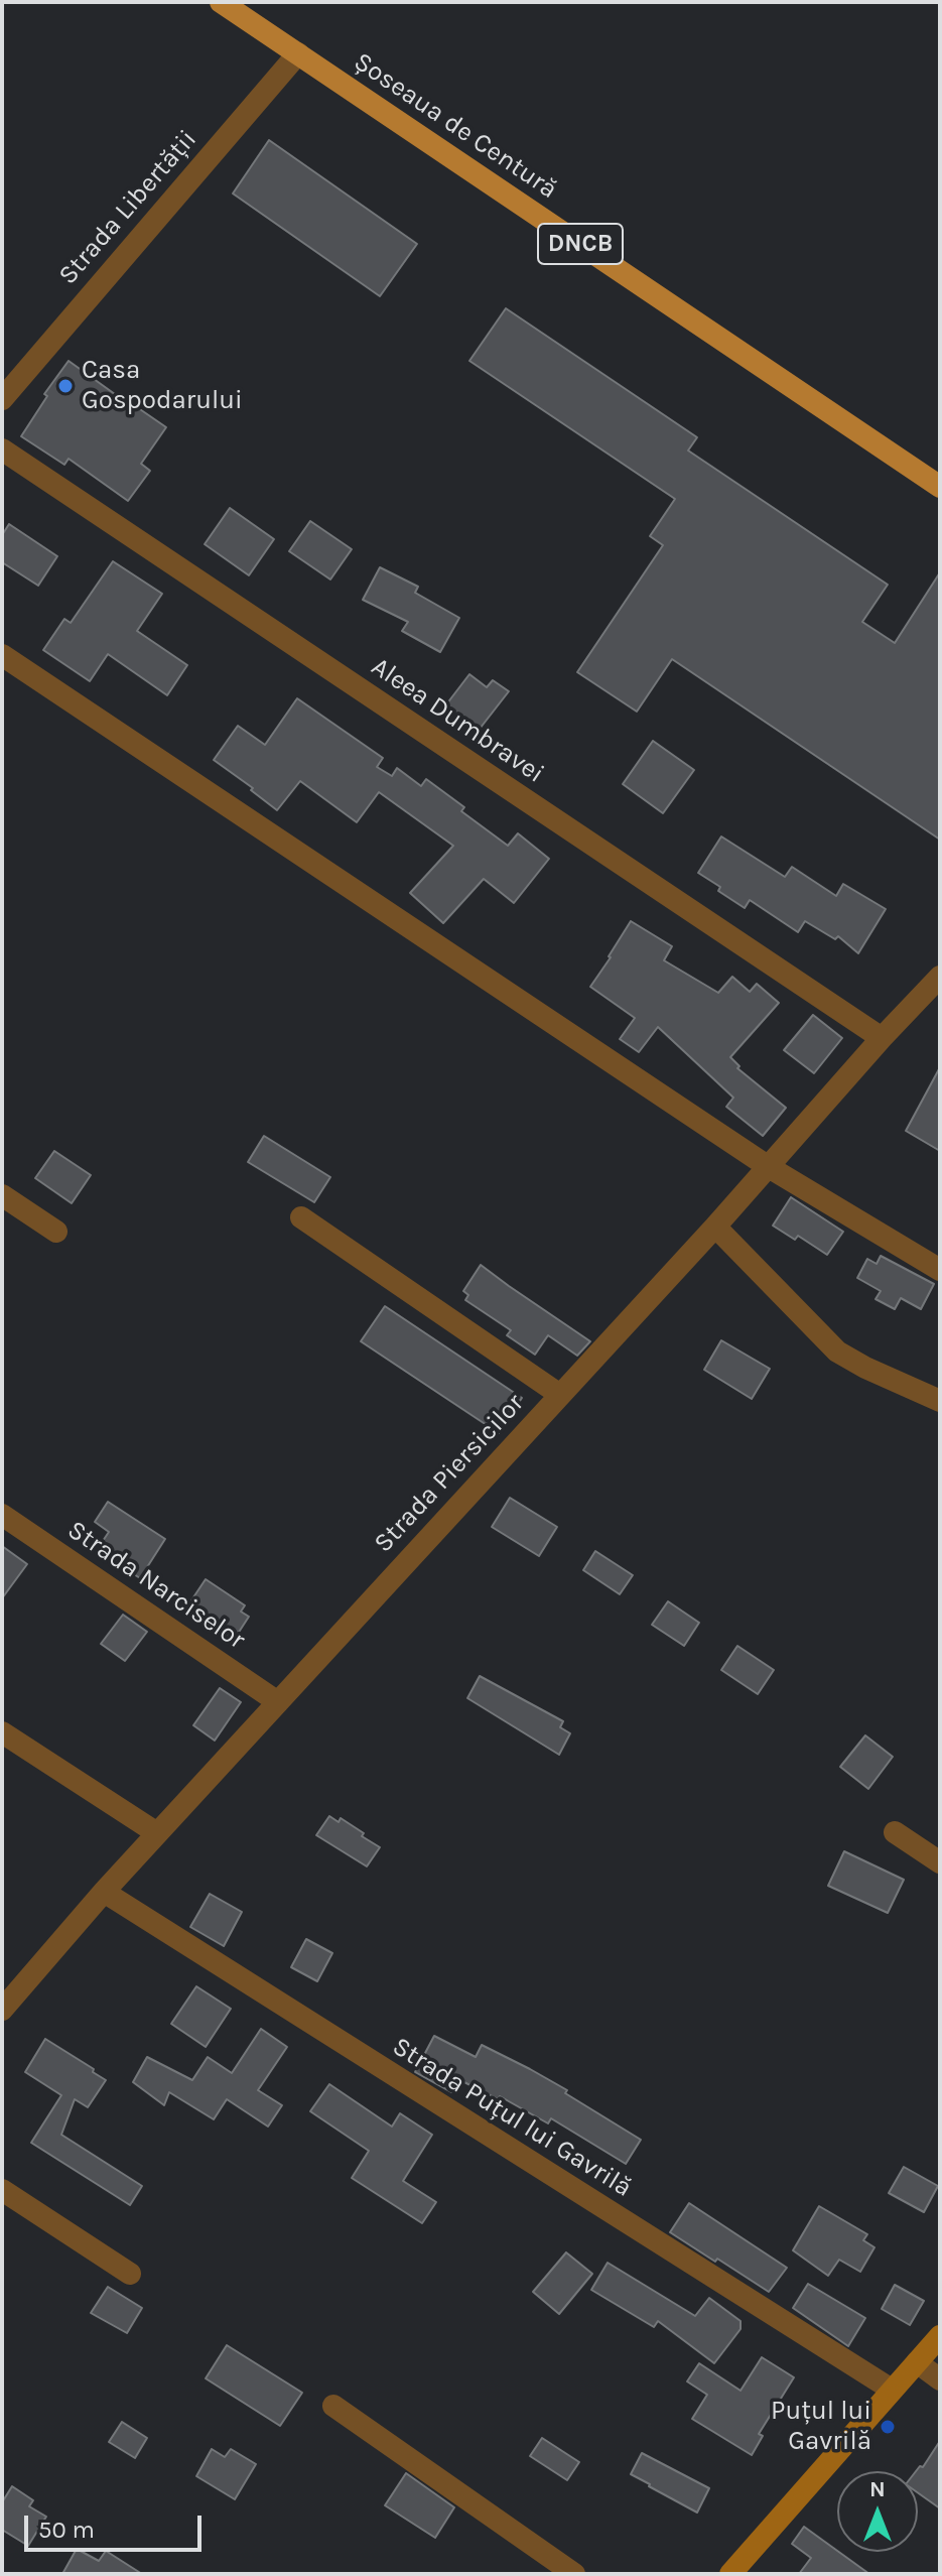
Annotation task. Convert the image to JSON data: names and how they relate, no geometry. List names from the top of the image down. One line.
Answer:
{"streets":{"main road":["Șoseaua de Centură","DNCB"],"street":["Strada Libertății","Aleea Dumbravei","Strada Piersicilor","Strada Narciselor","Strada Puțul lui Gavrilă"]},"crossings":[["Șoseaua de Centură","Strada Libertății"],["Aleea Dumbravei","Strada Piersicilor"],["Strada Piersicilor","Strada Narciselor"],["Strada Piersicilor","Strada Puțul lui Gavrilă"]],"places":["Casa Gospodarului","Puțul lui Gavrilă"],"scale_bar":"50 m","north":"top"}
